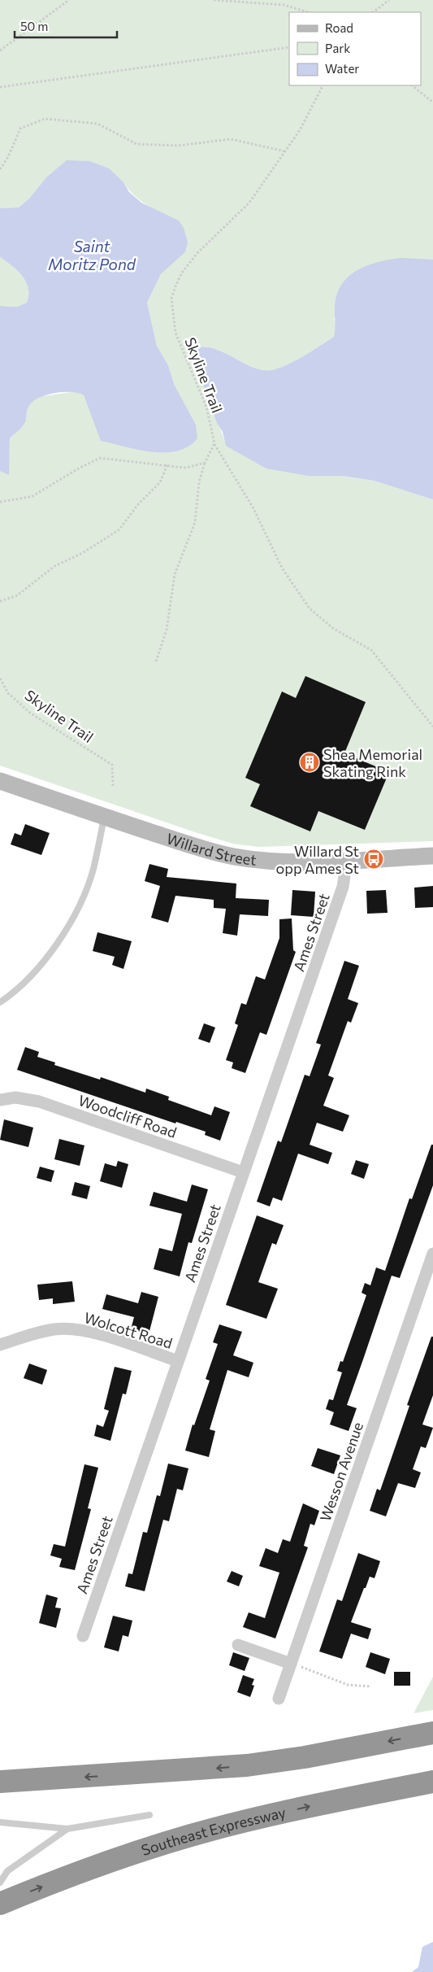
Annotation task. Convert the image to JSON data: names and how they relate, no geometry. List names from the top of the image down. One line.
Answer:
{"streets":{"highway":["Southeast Expressway"],"main road":["Willard Street"],"street":["Ames Street","Woodcliff Road","Wolcott Road","Wesson Avenue"],"path":["Skyline Trail"]},"crossings":[["Willard Street","Ames Street"],["Ames Street","Woodcliff Road"],["Ames Street","Wolcott Road"]],"water":["Saint Moritz Pond"],"places":{"building":["Shea Memorial Skating Rink"],"bus stop":["Willard St opp Ames St"]},"legend":["Road","Park","Water"],"scale_bar":"50 m"}
